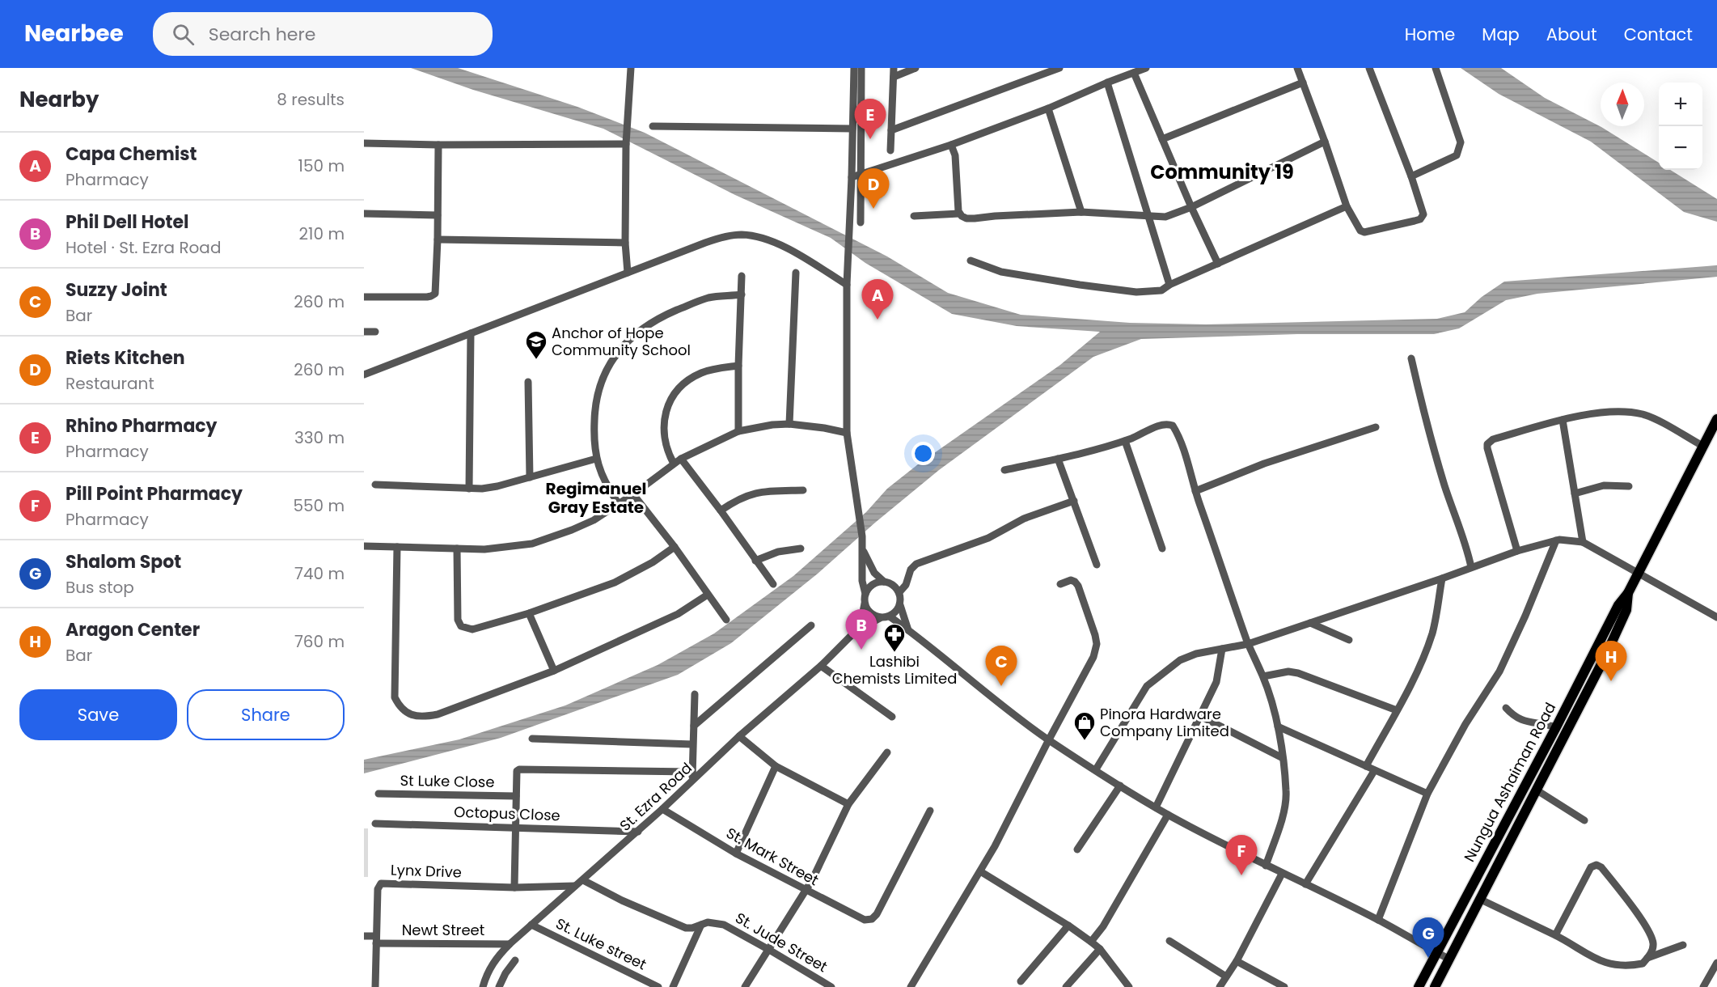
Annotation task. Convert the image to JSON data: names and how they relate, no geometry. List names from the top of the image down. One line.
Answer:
{"streets":{"main road":["Nungua Ashaiman Road"],"street":["St Luke Close","St. Ezra Road","Octopus Close","St. Mark Street","Lynx Drive","Newt Street","St. Jude Street","St. Luke street"]},"crossings":[["St. Ezra Road","Octopus Close"],["St. Ezra Road","St. Mark Street"],["St. Ezra Road","Lynx Drive"],["St. Ezra Road","Newt Street"],["St. Ezra Road","St. Jude Street"],["St. Ezra Road","St. Luke street"],["Lynx Drive","Newt Street"]],"districts":["Community 19","Regimanuel Gray Estate"],"places":{"school or university":["Anchor of Hope Community School"],"pharmacy":["Lashibi Chemists Limited"],"shop":["Pinora Hardware Company Limited"]},"north":"top","page":{"header":"Nearbee","search":"Search here","nav":["Home","Map","About","Contact"],"heading":["Nearby","8 results"],"map_buttons":["+","−"],"pins":["E","D","A","B","H","C","F","G"],"list":[{"mark":"A","name":"Capa Chemist","note":"Pharmacy","value":"150 m"},{"mark":"B","name":"Phil Dell Hotel","note":"Hotel · St. Ezra Road","value":"210 m"},{"mark":"C","name":"Suzzy Joint","note":"Bar","value":"260 m"},{"mark":"D","name":"Riets Kitchen","note":"Restaurant","value":"260 m"},{"mark":"E","name":"Rhino Pharmacy","note":"Pharmacy","value":"330 m"},{"mark":"F","name":"Pill Point Pharmacy","note":"Pharmacy","value":"550 m"},{"mark":"G","name":"Shalom Spot","note":"Bus stop","value":"740 m"},{"mark":"H","name":"Aragon Center","note":"Bar","value":"760 m"}],"buttons":["Save","Share"]}}
